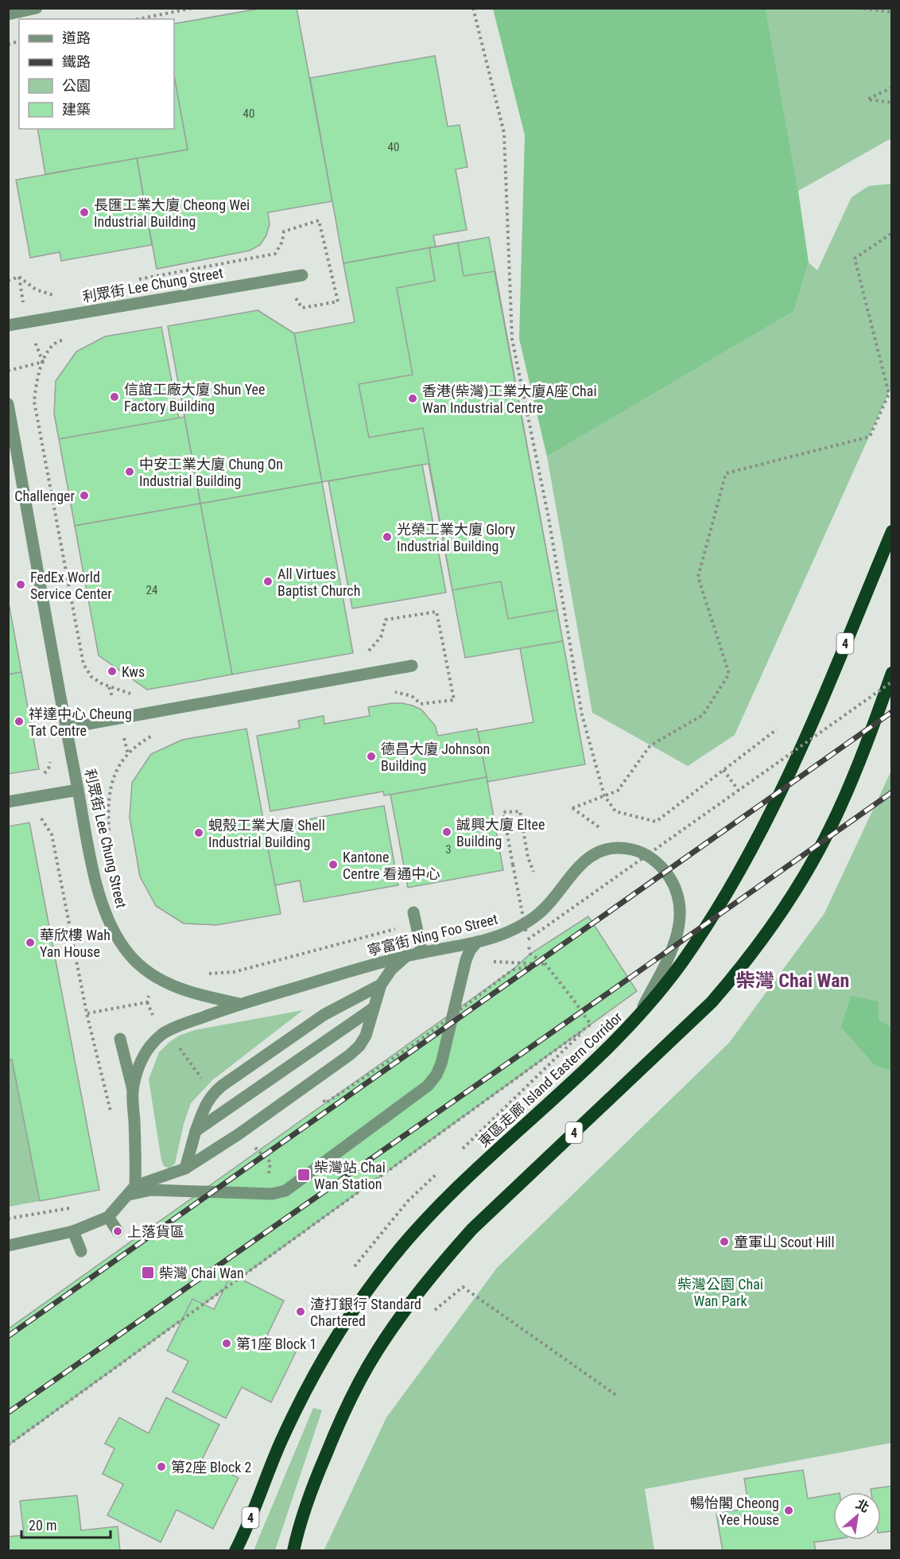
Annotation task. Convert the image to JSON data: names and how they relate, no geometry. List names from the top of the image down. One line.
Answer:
{"streets":{"highway":["4","東區走廊 Island Eastern Corridor"],"street":["利眾街 Lee Chung Street","寧富街 Ning Foo Street"]},"crossings":[["利眾街 Lee Chung Street","寧富街 Ning Foo Street"],["寧富街 Ning Foo Street","東區走廊 Island Eastern Corridor"]],"districts":["柴灣 Chai Wan"],"parks":["柴灣公園 Chai Wan Park"],"places":{"other":["長匯工業大廈 Cheong Wei Industrial Building","信誼工廠大廈 Shun Yee Factory Building","香港(柴灣)工業大廈A座 Chai Wan Industrial Centre","中安工業大廈 Chung On Industrial Building","Challenger","光榮工業大廈 Glory Industrial Building","All Virtues Baptist Church","FedEx World Service Center","Kws","祥達中心 Cheung Tat Centre","德昌大廈 Johnson Building","誠興大廈 Eltee Building","蜆殼工業大廈 Shell Industrial Building","Kantone Centre 看通中心","華欣樓 Wah Yan House","上落貨區","童軍山 Scout Hill","渣打銀行 Standard Chartered","第1座 Block 1","第2座 Block 2","暢怡閣 Cheong Yee House"],"transit":["柴灣站 Chai Wan Station","柴灣 Chai Wan"]},"house_numbers":["40","40","24","3"],"legend":["道路","鐵路","公園","建築"],"scale_bar":"20 m","north":"top right"}
